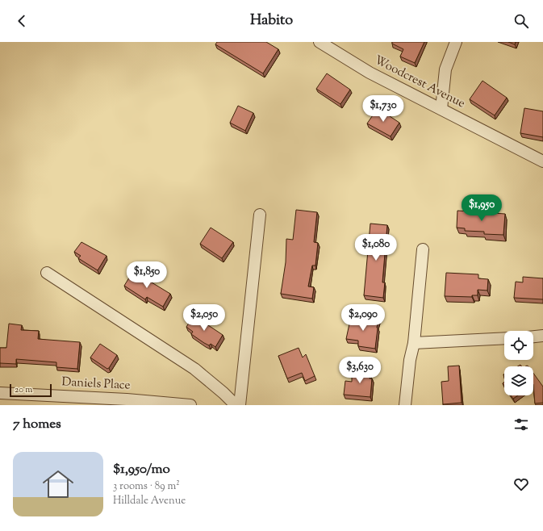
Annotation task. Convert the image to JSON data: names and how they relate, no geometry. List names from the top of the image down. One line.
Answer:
{"streets":{"street":["Woodcrest Avenue","Daniels Place"]},"scale_bar":"20 m","page":{"header":"Habito","price":["$1,730","$1,950","$1,080","$1,850","$2,050","$2,090","$3,630"],"scale":"20 m","heading":"7 homes","list":[{"name":"$1,950/mo","note":"3 rooms · 89 m² · Hilldale Avenue"}]}}
